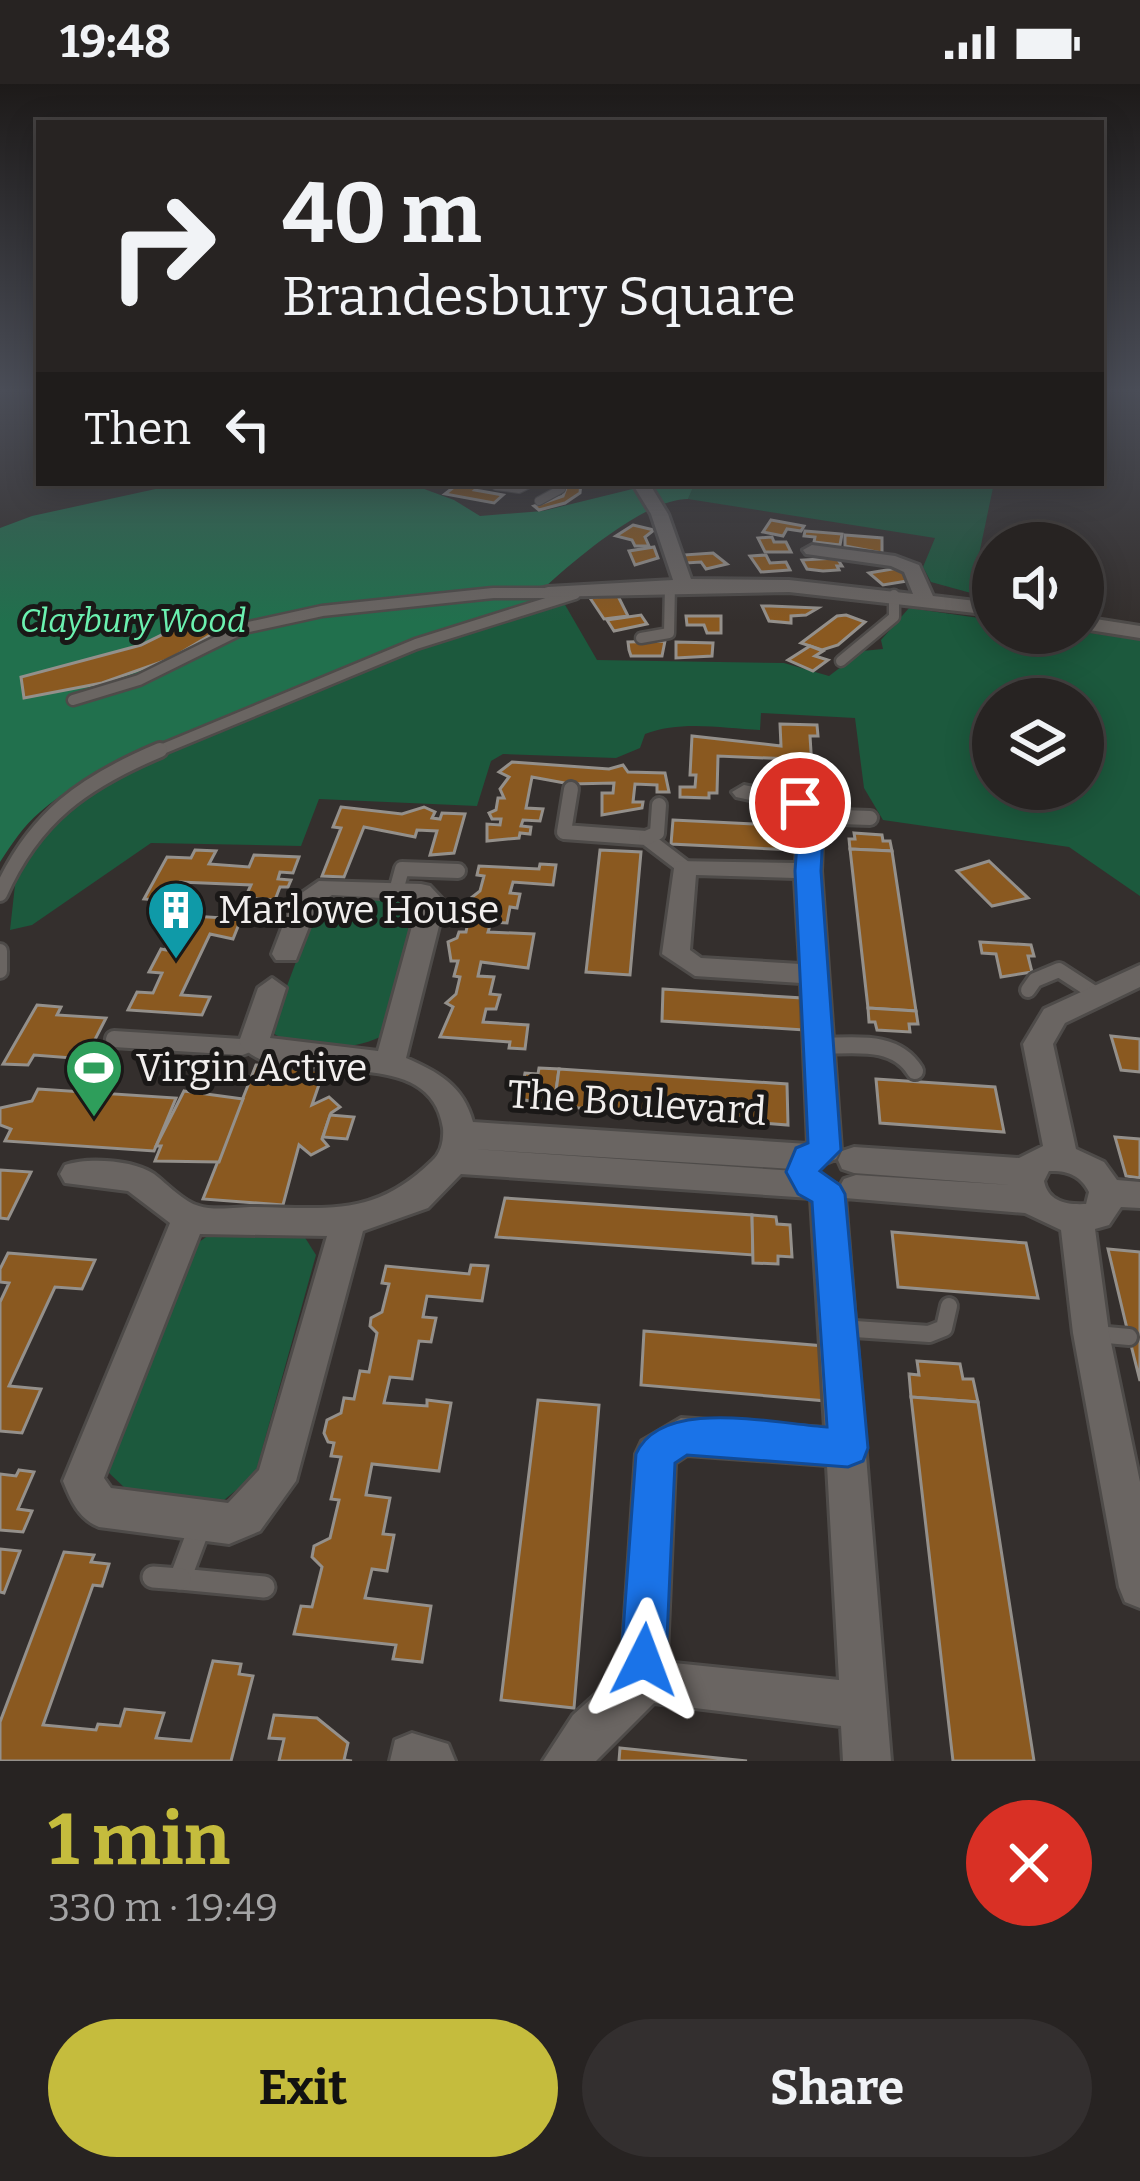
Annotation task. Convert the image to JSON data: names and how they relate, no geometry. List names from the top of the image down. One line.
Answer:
{"streets":{"street":["The Boulevard"]},"parks":["Claybury Wood"],"places":{"building":["Marlowe House"],"sports":["Virgin Active"]},"page":{"status":"19:48","turn":["40 m","Brandesbury Square"],"then":"Then","heading":["1 min","330 m · 19:49"],"buttons":["Exit","Share"]}}
